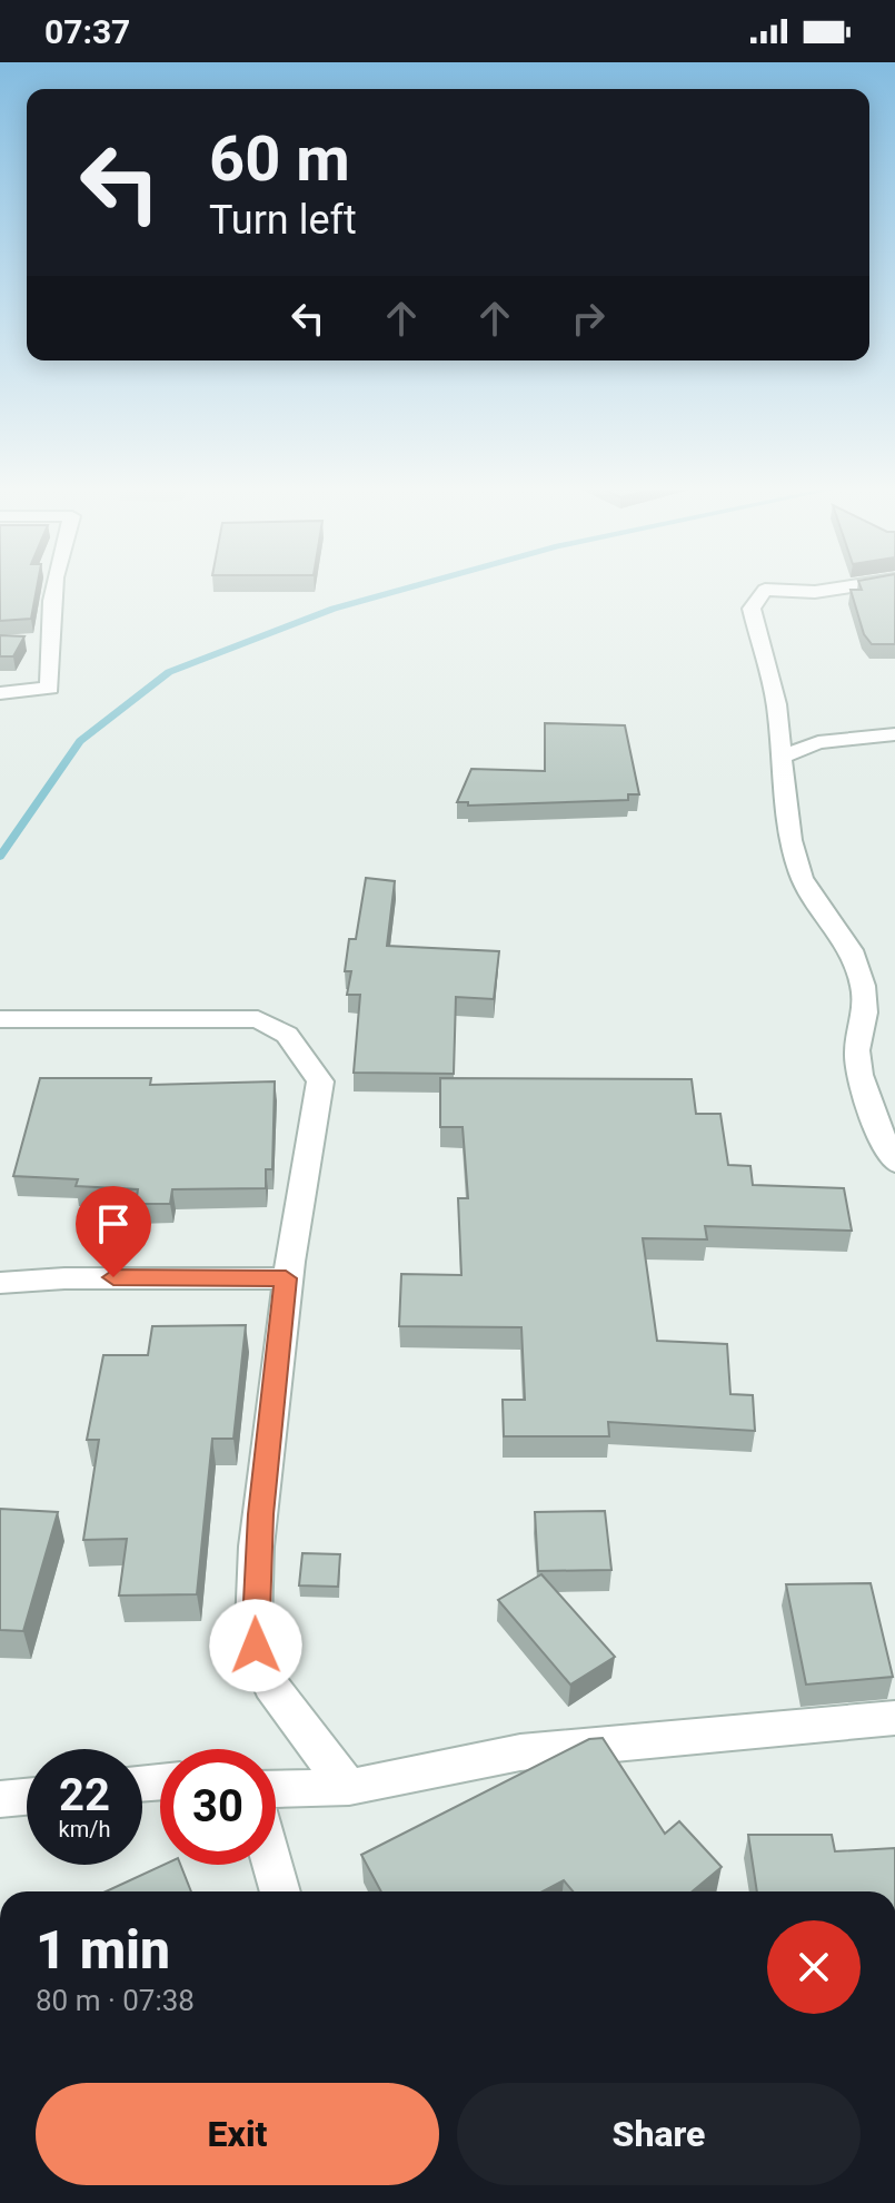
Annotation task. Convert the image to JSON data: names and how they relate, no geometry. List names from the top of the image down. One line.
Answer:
{"page":{"status":"07:37","turn":["60 m","Turn left"],"speed":"22 km/h","limit":"30","heading":["1 min","80 m · 07:38"],"buttons":["Exit","Share"]}}
